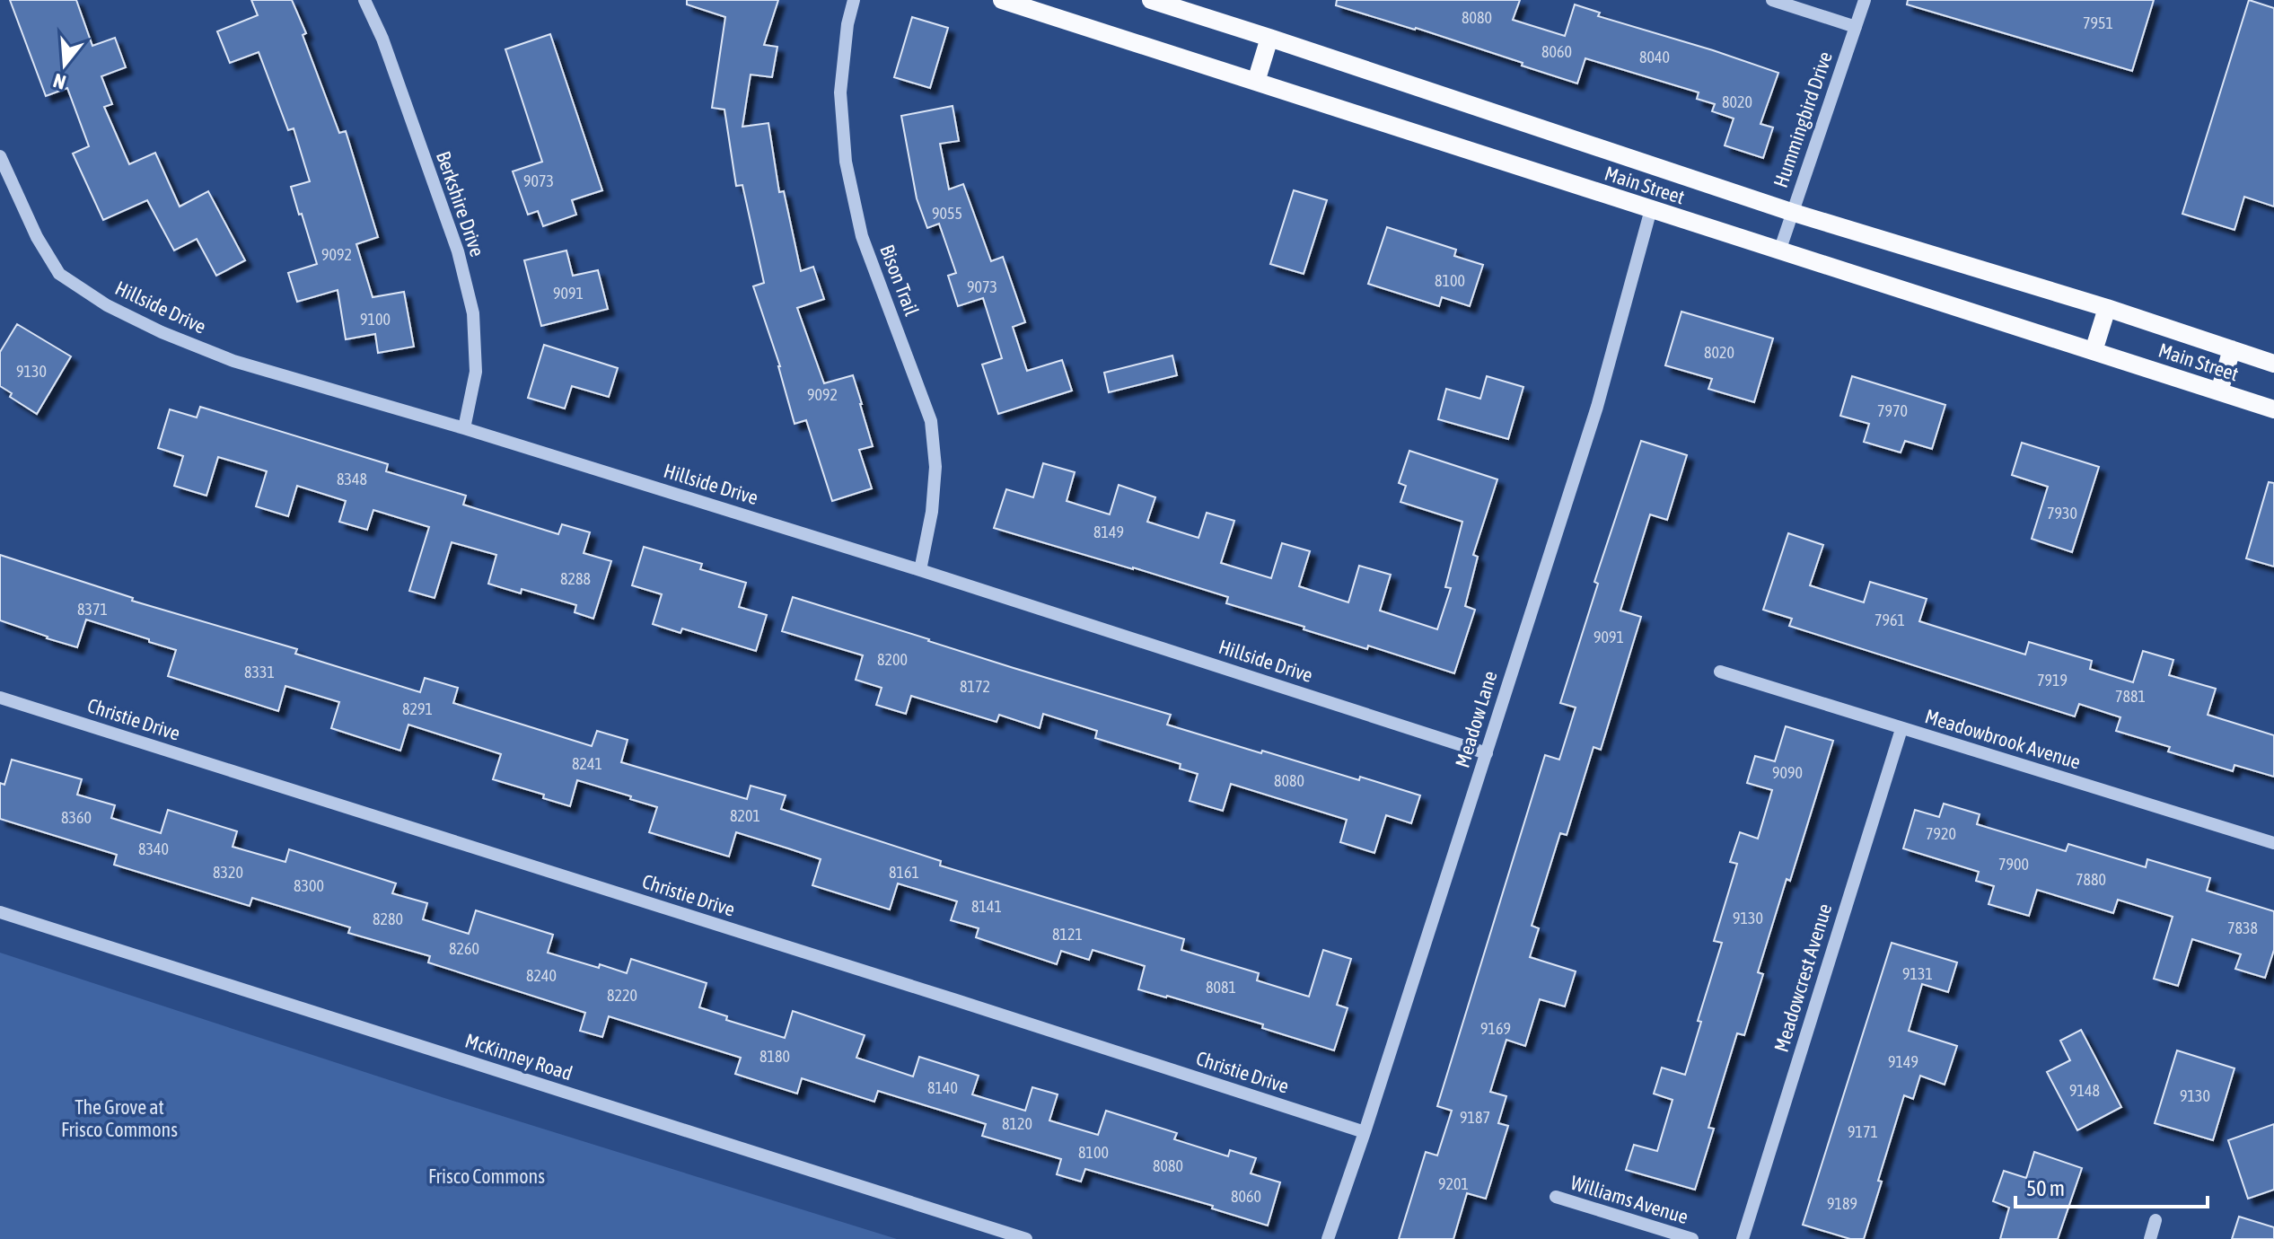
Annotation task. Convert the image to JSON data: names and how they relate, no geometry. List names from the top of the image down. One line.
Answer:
{"streets":{"main road":["Main Street"],"street":["Hummingbird Drive","Berkshire Drive","Bison Trail","Hillside Drive","Christie Drive","Meadow Lane","Meadowbrook Avenue","Meadowcrest Avenue","McKinney Road","Williams Avenue"]},"crossings":[["Hummingbird Drive","Main Street"],["Main Street","Meadow Lane"],["Berkshire Drive","Hillside Drive"],["Bison Trail","Hillside Drive"],["Hillside Drive","Meadow Lane"],["Christie Drive","Meadow Lane"],["Meadowbrook Avenue","Meadowcrest Avenue"]],"parks":["The Grove at Frisco Commons","Frisco Commons"],"house_numbers":["8080","7951","8060","8040","8020","9073","9055","9092","8100","9073","9091","9100","8020","9130","9092","7970","8348","7930","8149","8288","8371","7961","9091","8200","8331","7919","8172","7881","8291","8241","9090","8080","8201","8360","7920","8340","7900","8320","8161","7880","8300","8141","9130","8280","7838","8121","8260","9131","8240","8081","8220","9169","8180","9149","8140","9148","9130","9187","8120","9171","8100","8080","9201","8060","9189"],"scale_bar":"50 m","north":"bottom"}
